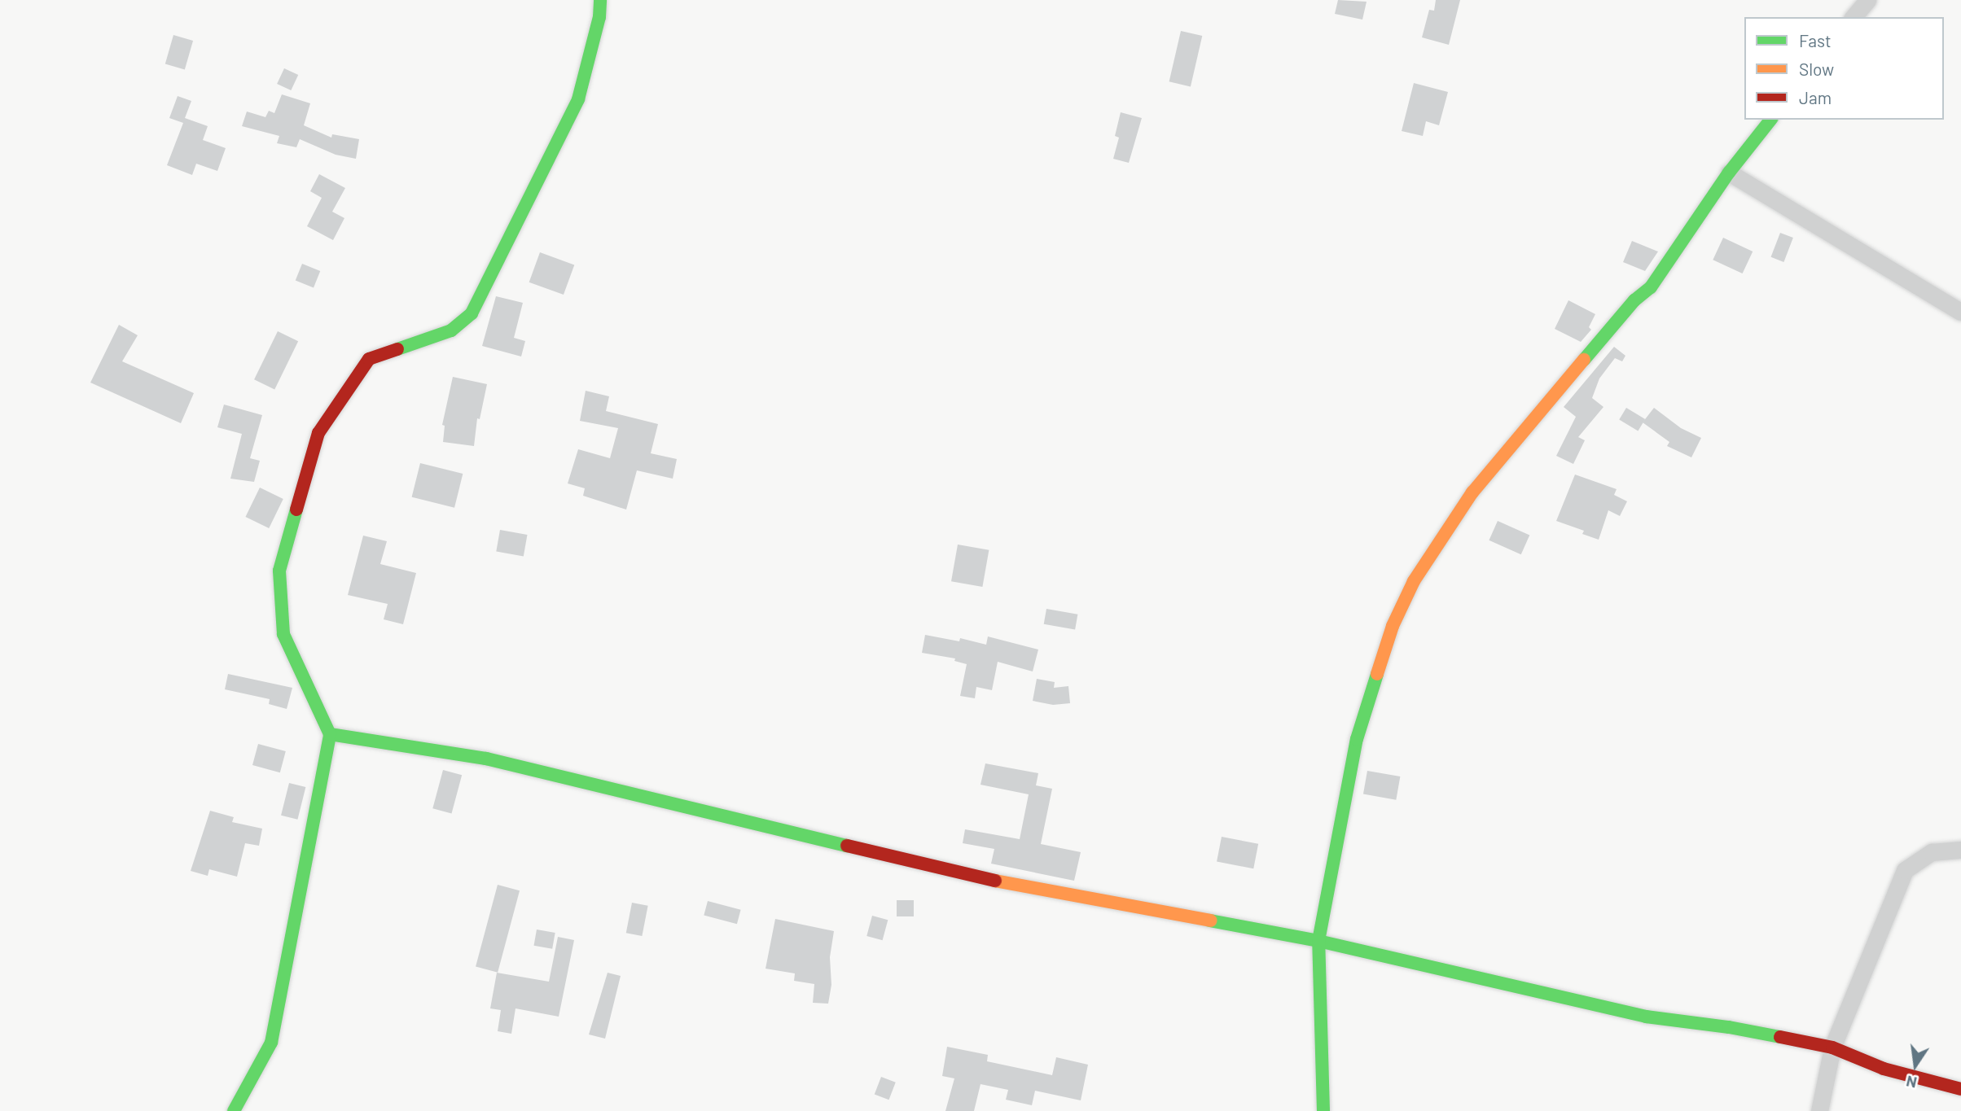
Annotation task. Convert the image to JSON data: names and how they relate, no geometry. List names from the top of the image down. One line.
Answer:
{"legend":["Fast","Slow","Jam"],"north":"bottom"}
